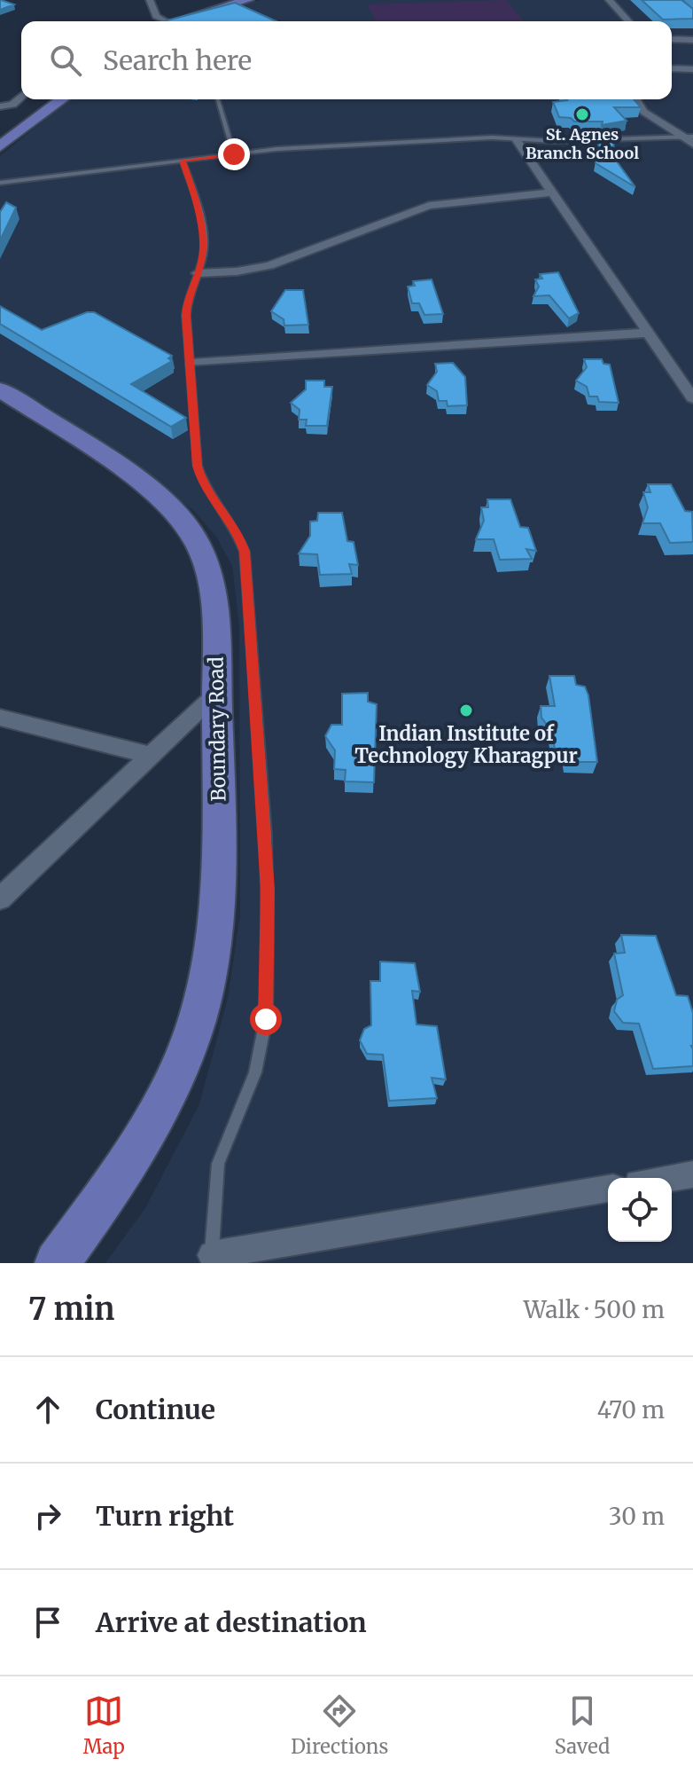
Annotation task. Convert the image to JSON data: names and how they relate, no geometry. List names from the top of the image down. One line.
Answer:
{"streets":{"main road":["Boundary Road"]},"places":["St. Agnes Branch School","Indian Institute of Technology Kharagpur"],"page":{"search":"Search here","heading":["7 min","Walk · 500 m"],"list":[["Continue","470 m"],["Turn right","30 m"],"Arrive at destination"],"nav":["Map","Directions","Saved"]}}
